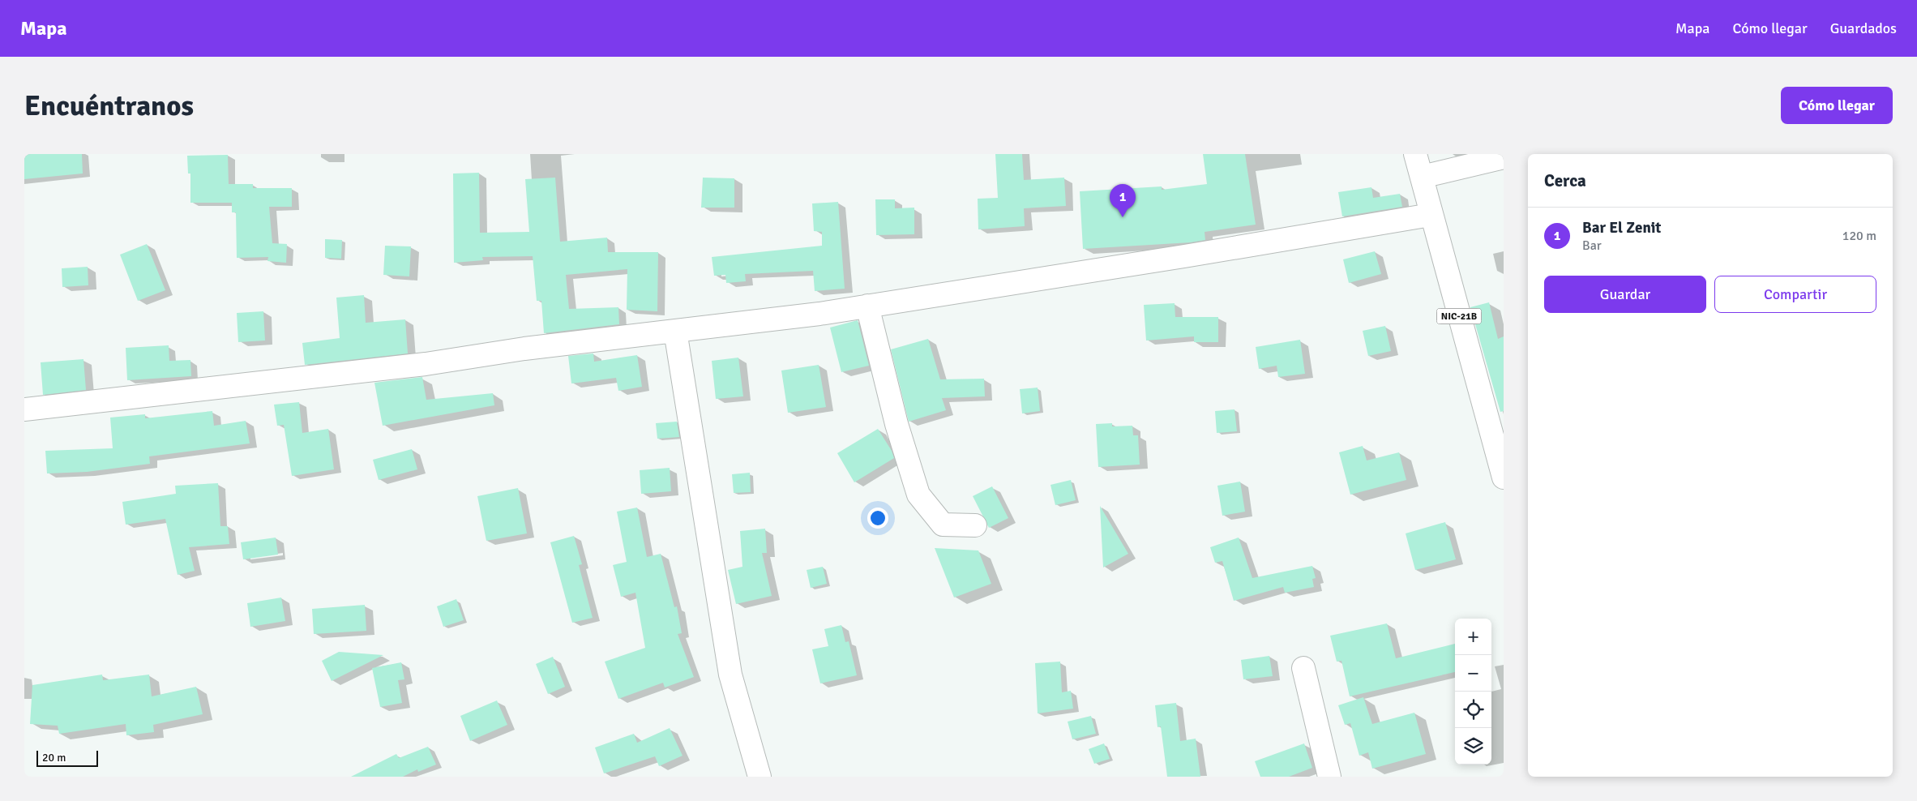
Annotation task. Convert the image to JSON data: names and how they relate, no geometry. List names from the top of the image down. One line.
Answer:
{"streets":{"main road":["NIC-21B"]},"scale_bar":"20 m","page":{"header":"Mapa","nav":["Mapa","Cómo llegar","Guardados"],"buttons":["Cómo llegar",["Guardar","Compartir"]],"title":"Encuéntranos","heading":"Cerca","pins":"1","list":[{"mark":"1","name":"Bar El Zenit","note":"Bar","value":"120 m"}],"map_buttons":["+","−"],"scale":"20 m"}}
